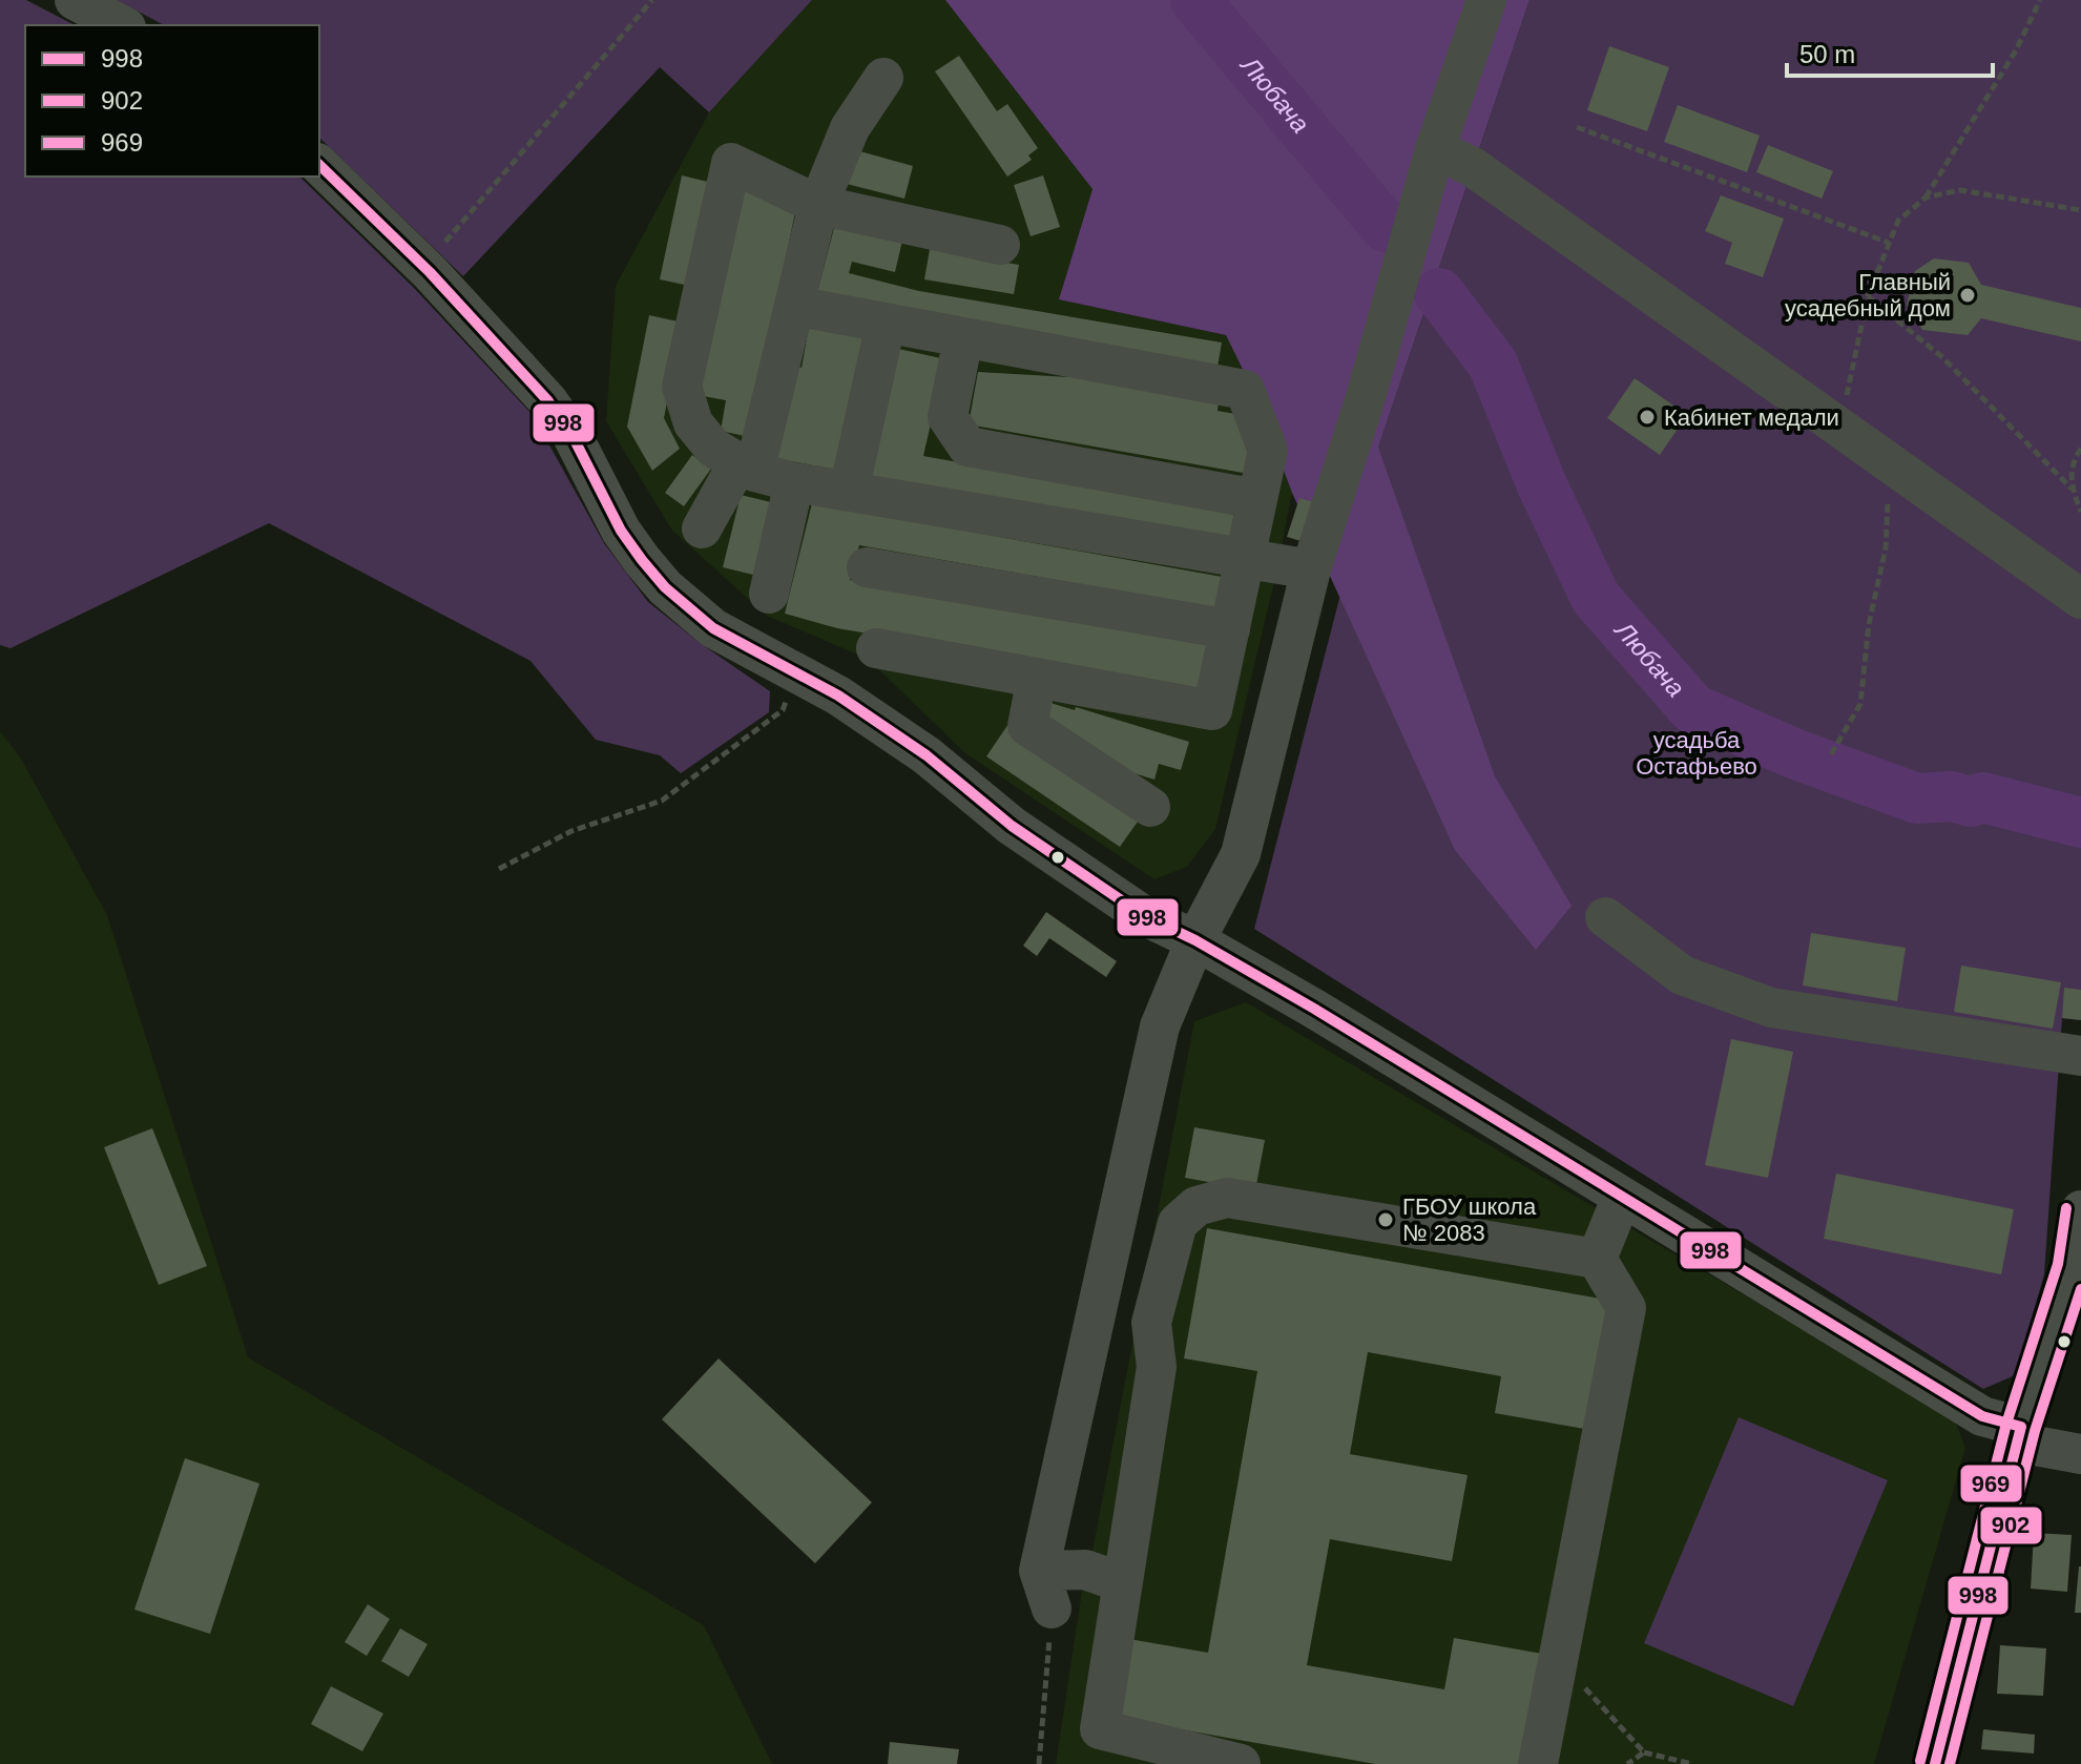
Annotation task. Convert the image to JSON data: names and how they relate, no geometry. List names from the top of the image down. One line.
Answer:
{"water":["Любача"],"parks":["усадьба Остафьево"],"places":["Главный усадебный дом","Кабинет медали","ГБОУ школа № 2083"],"lines":["transit line 998","transit line 969","transit line 902"],"legend":["998","902","969"],"scale_bar":"50 m"}
